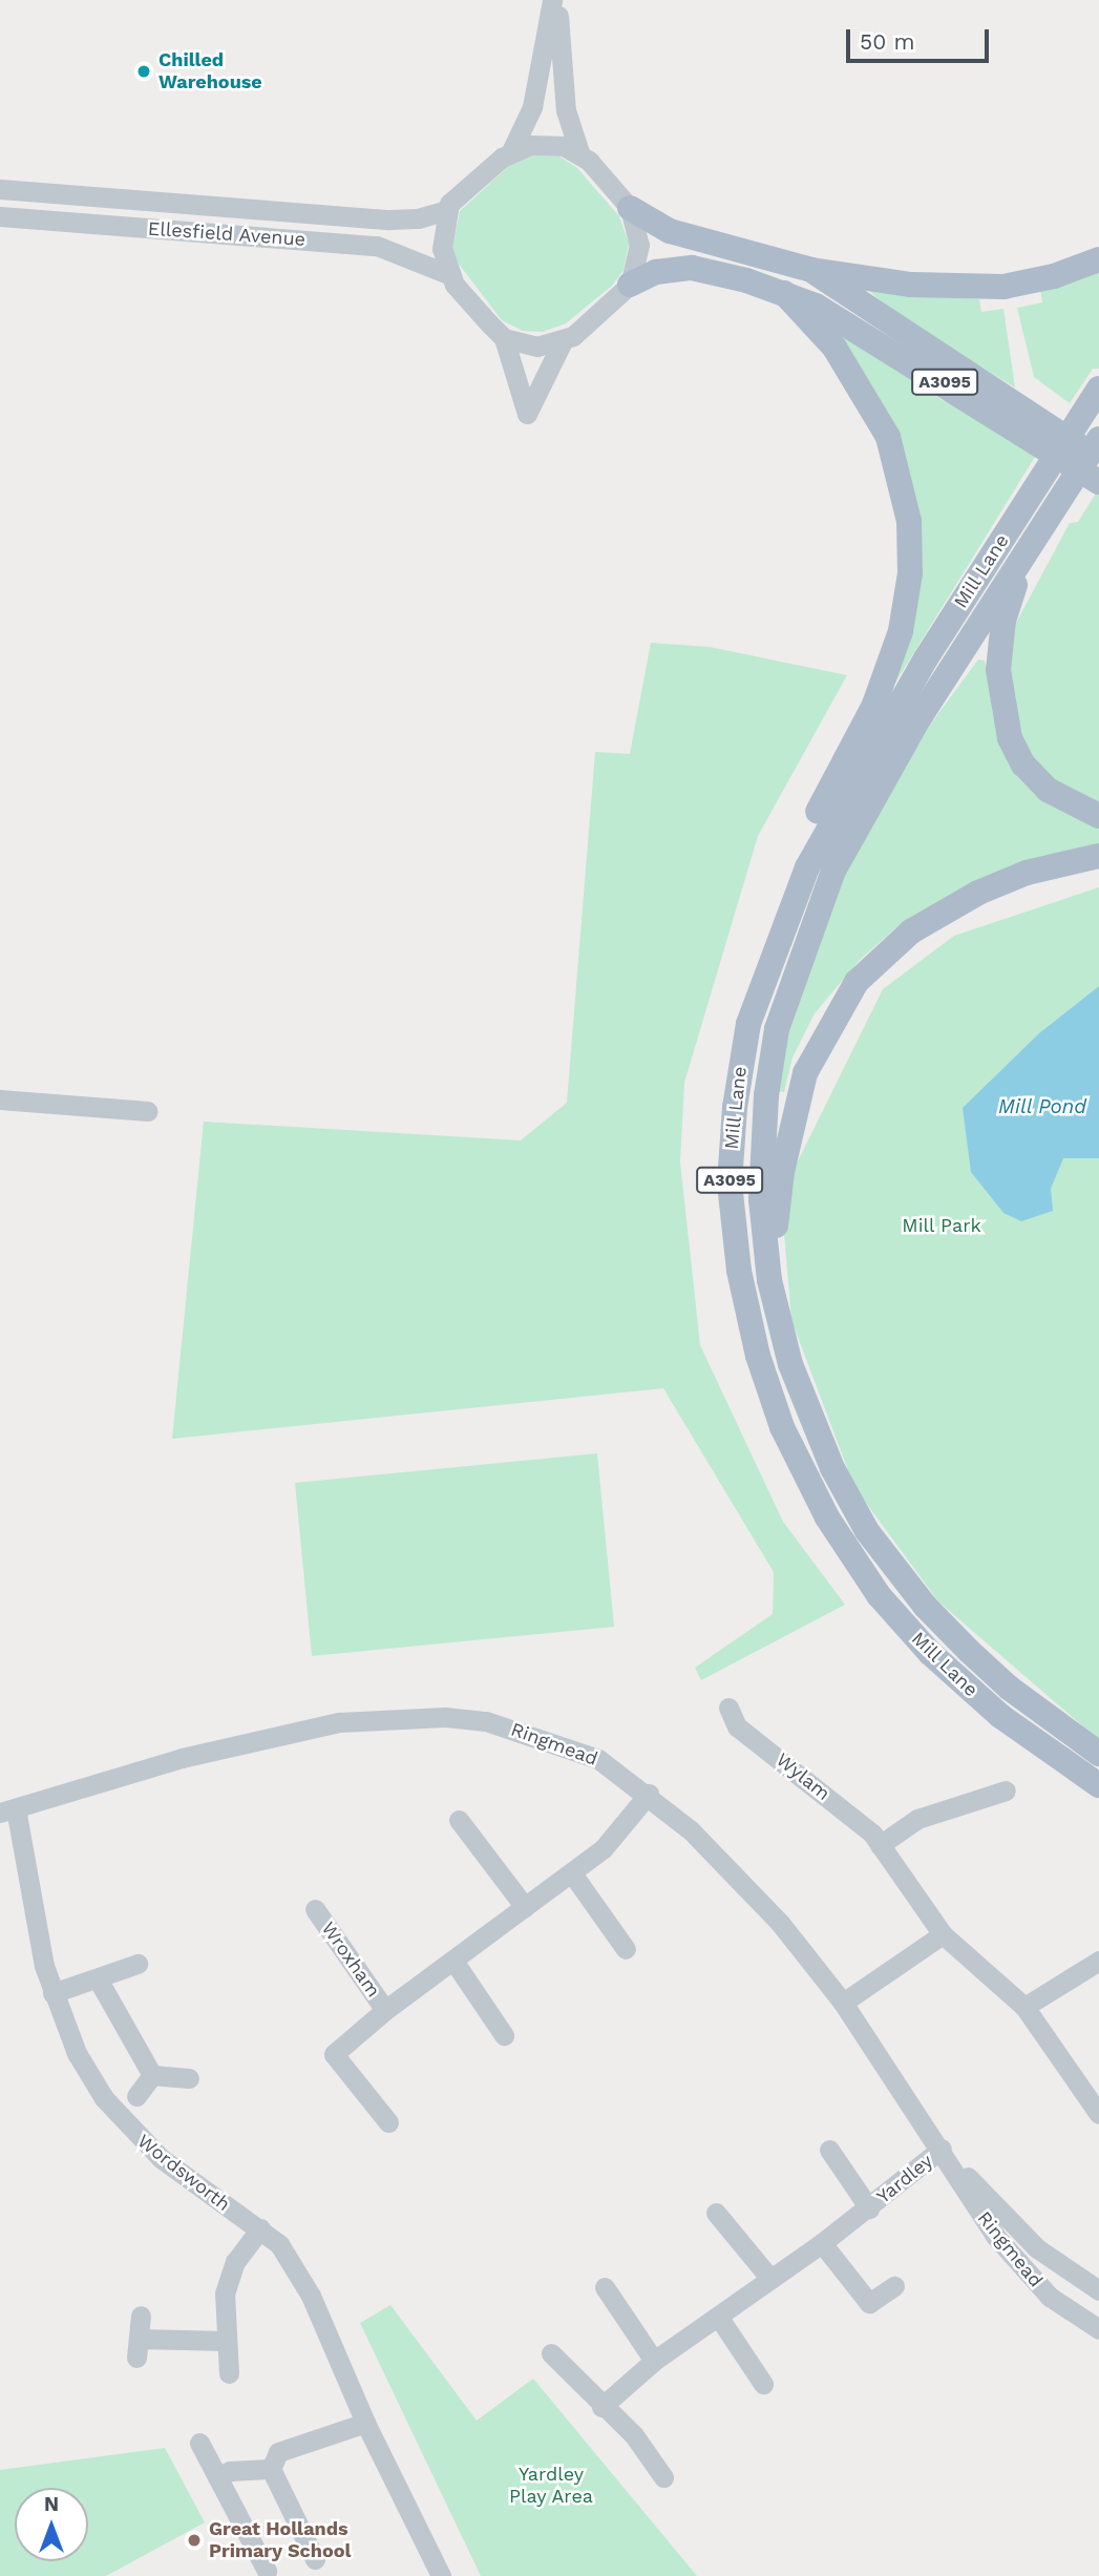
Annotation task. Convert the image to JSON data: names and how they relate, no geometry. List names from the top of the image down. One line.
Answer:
{"streets":{"main road":["A3095","Mill Lane"],"street":["Ellesfield Avenue","Ringmead","Wylam","Wroxham","Wordsworth","Yardley"]},"crossings":[["Ellesfield Avenue","A3095"],["A3095","Mill Lane"],["Ringmead","Wroxham"],["Ringmead","Wordsworth"],["Ringmead","Yardley"]],"water":["Mill Pond"],"parks":["Mill Park","Yardley Play Area"],"places":["Chilled Warehouse","Great Hollands Primary School"],"scale_bar":"50 m","north":"top"}
